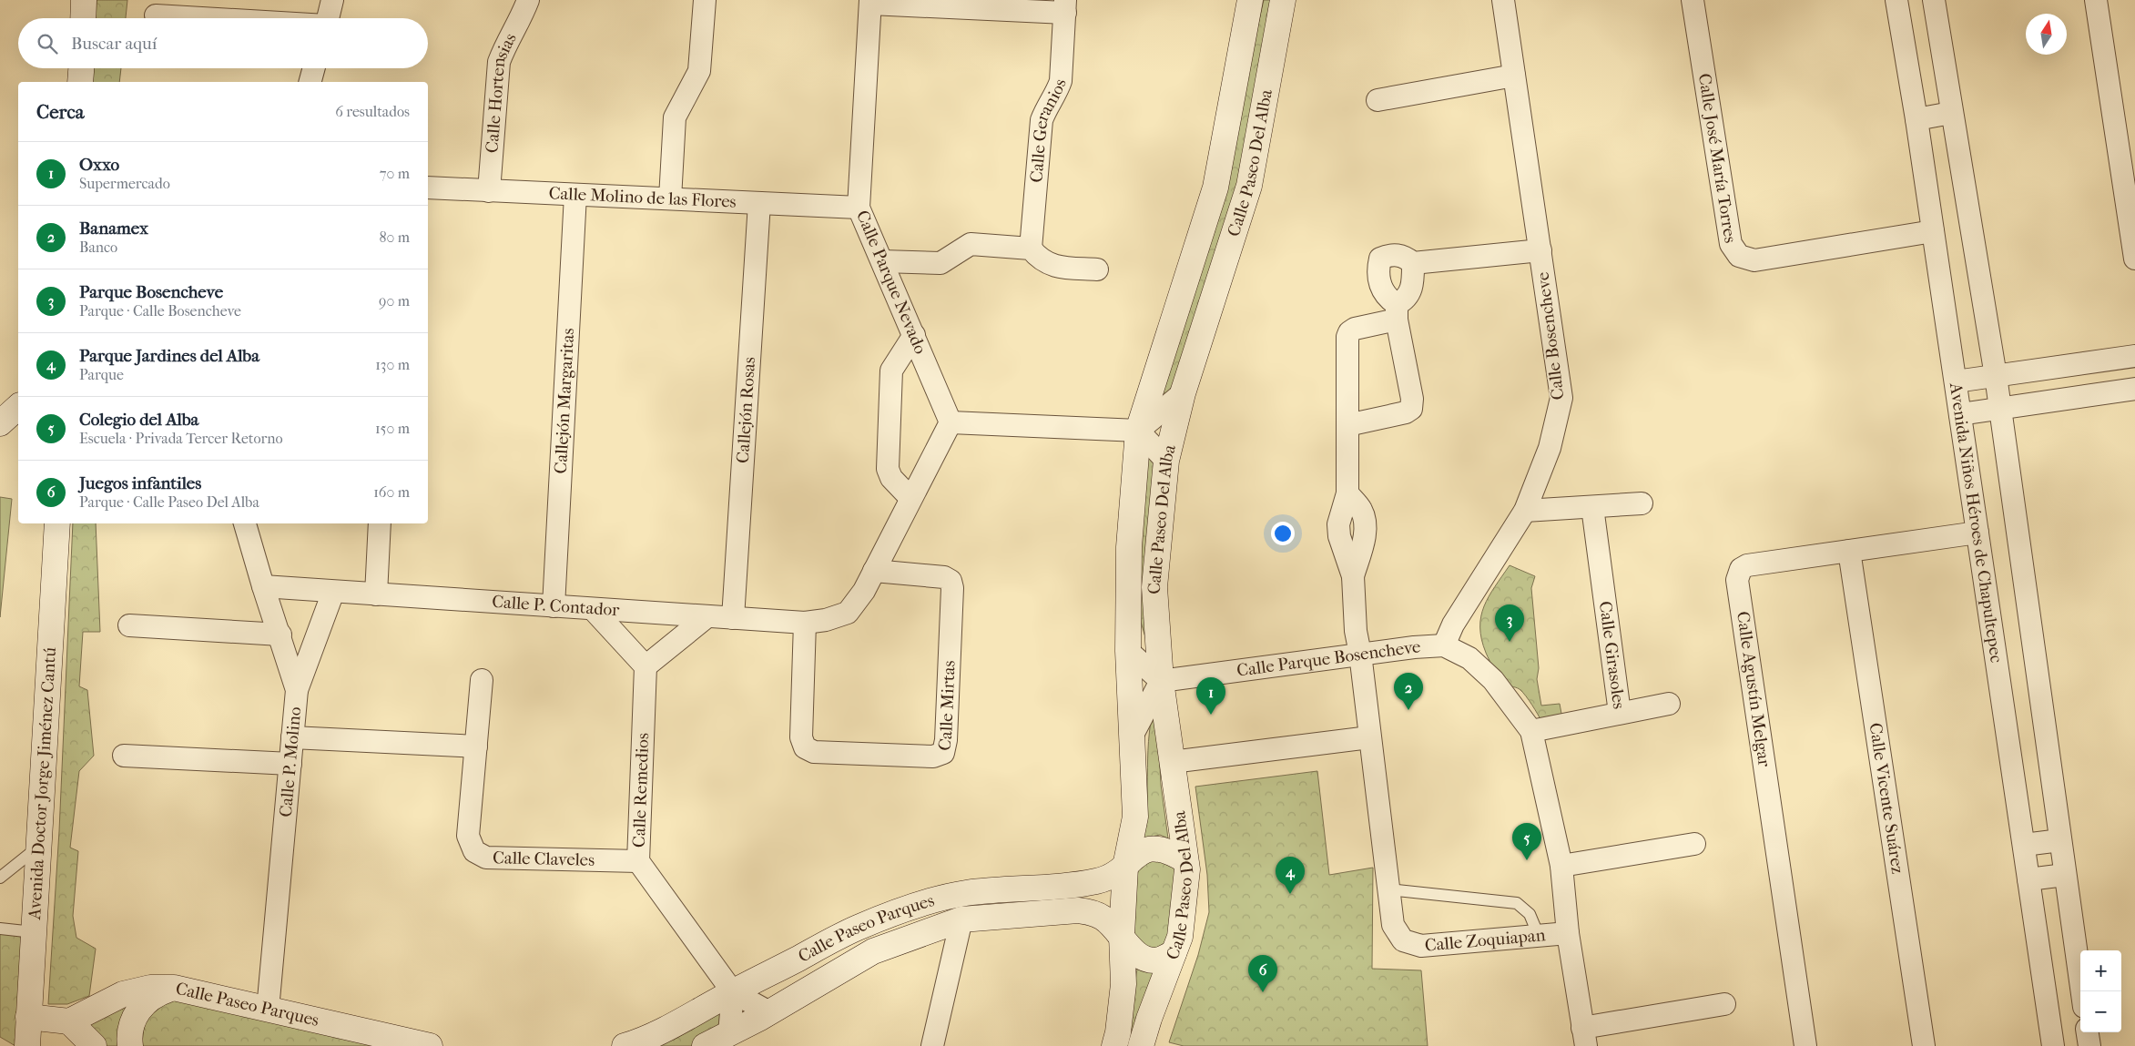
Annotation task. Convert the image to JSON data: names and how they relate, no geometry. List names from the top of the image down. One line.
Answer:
{"streets":{"street":["Calle Hortensias","Calle Geranios","Calle José María Torres","Calle Paseo Del Alba","Calle Molino de las Flores","Calle Parque Nevado","Calle Bosencheve","Callejón Margaritas","Callejón Rosas","Avenida Niños Héroes de Chapultepec","Calle P. Contador","Calle Girasoles","Calle Parque Bosencheve","Calle Agustín Melgar","Calle Mirtas","Calle P. Molino","Avenida Doctor Jorge Jiménez Cantú","Calle Remedios","Calle Vicente Suárez","Calle Claveles","Calle Paseo Parques","Calle Zoquiapan"]},"crossings":[["Calle Hortensias","Calle Molino de las Flores"],["Calle Geranios","Calle Parque Nevado"],["Calle José María Torres","Avenida Niños Héroes de Chapultepec"],["Calle Paseo Del Alba","Calle Parque Bosencheve"],["Calle Paseo Del Alba","Calle Paseo Parques"],["Calle Molino de las Flores","Calle Parque Nevado"],["Calle Molino de las Flores","Callejón Margaritas"],["Calle Molino de las Flores","Callejón Rosas"],["Calle Bosencheve","Calle Parque Bosencheve"],["Callejón Margaritas","Calle P. Contador"],["Callejón Rosas","Calle P. Contador"],["Avenida Niños Héroes de Chapultepec","Calle Agustín Melgar"],["Calle P. Contador","Calle Mirtas"],["Calle P. Contador","Calle P. Molino"],["Calle Agustín Melgar","Calle Vicente Suárez"],["Calle P. Molino","Calle Paseo Parques"],["Calle Remedios","Calle Claveles"],["Calle Remedios","Calle Paseo Parques"]],"north":"top","page":{"search":"Buscar aquí","heading":["Cerca","6 resultados"],"list":[{"mark":"1","name":"Oxxo","note":"Supermercado","value":"70 m"},{"mark":"2","name":"Banamex","note":"Banco","value":"80 m"},{"mark":"3","name":"Parque Bosencheve","note":"Parque · Calle Bosencheve","value":"90 m"},{"mark":"4","name":"Parque Jardines del Alba","note":"Parque","value":"130 m"},{"mark":"5","name":"Colegio del Alba","note":"Escuela · Privada Tercer Retorno","value":"150 m"},{"mark":"6","name":"Juegos infantiles","note":"Parque · Calle Paseo Del Alba","value":"160 m"}],"pins":["3","2","1","5","4","6"],"map_buttons":["+","−"]}}
